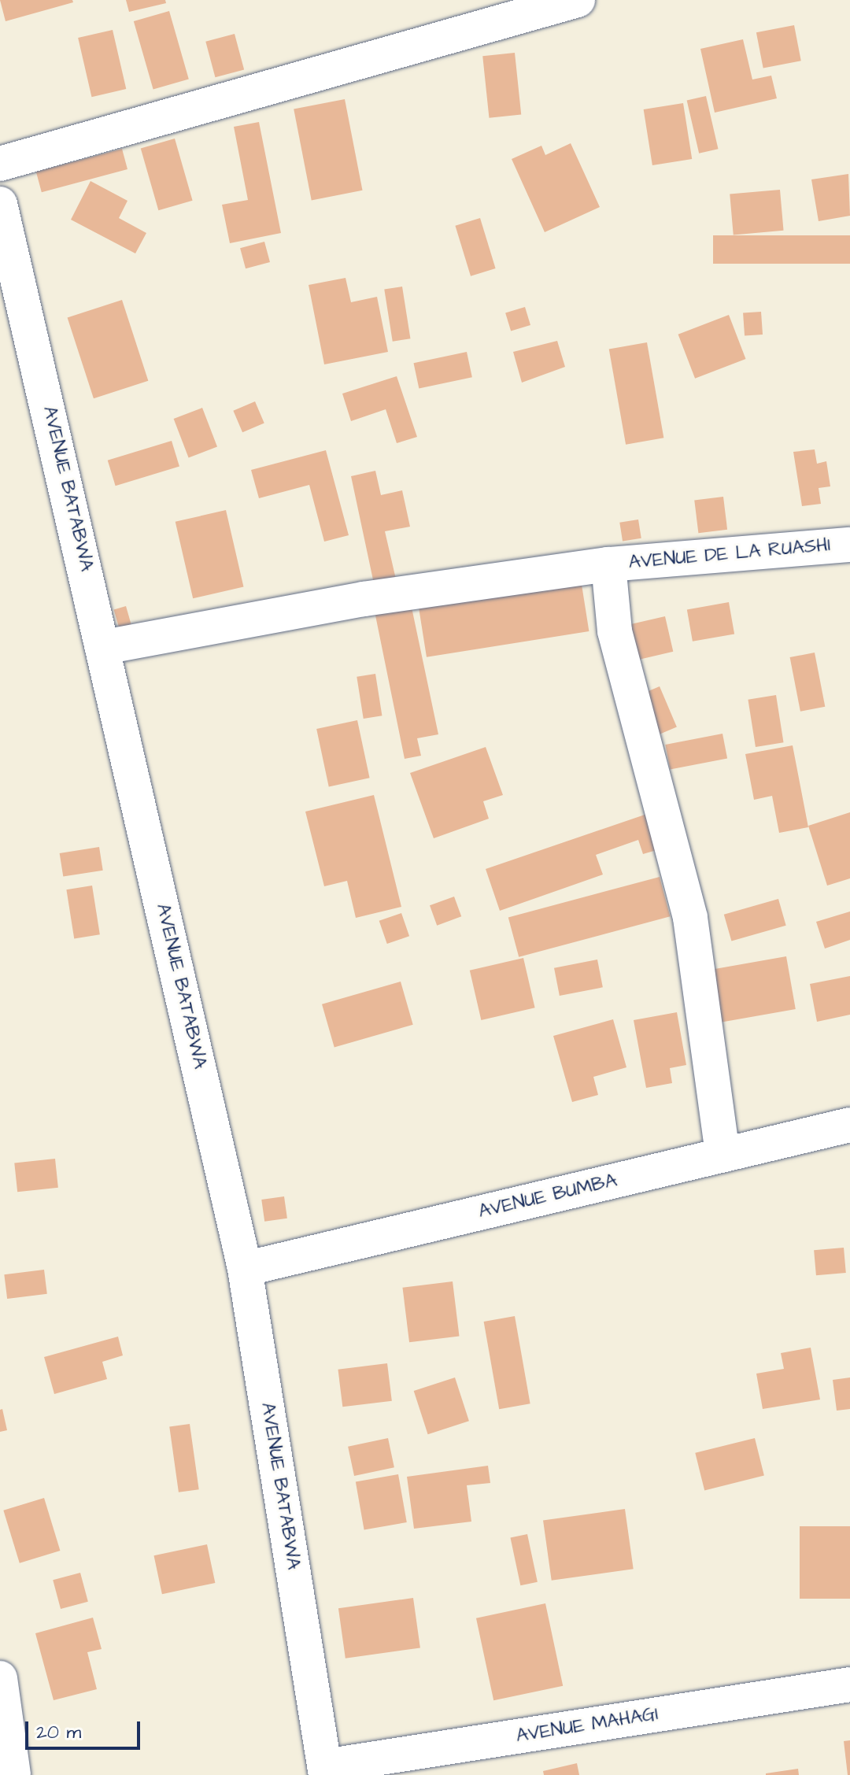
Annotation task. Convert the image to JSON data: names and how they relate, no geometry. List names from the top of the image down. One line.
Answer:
{"streets":{"street":["AVENUE BATABWA","AVENUE DE LA RUASHI","AVENUE BUMBA","AVENUE MAHAGI"]},"crossings":[["AVENUE BATABWA","AVENUE DE LA RUASHI"],["AVENUE BATABWA","AVENUE BUMBA"],["AVENUE BATABWA","AVENUE MAHAGI"]],"scale_bar":"20 m"}
